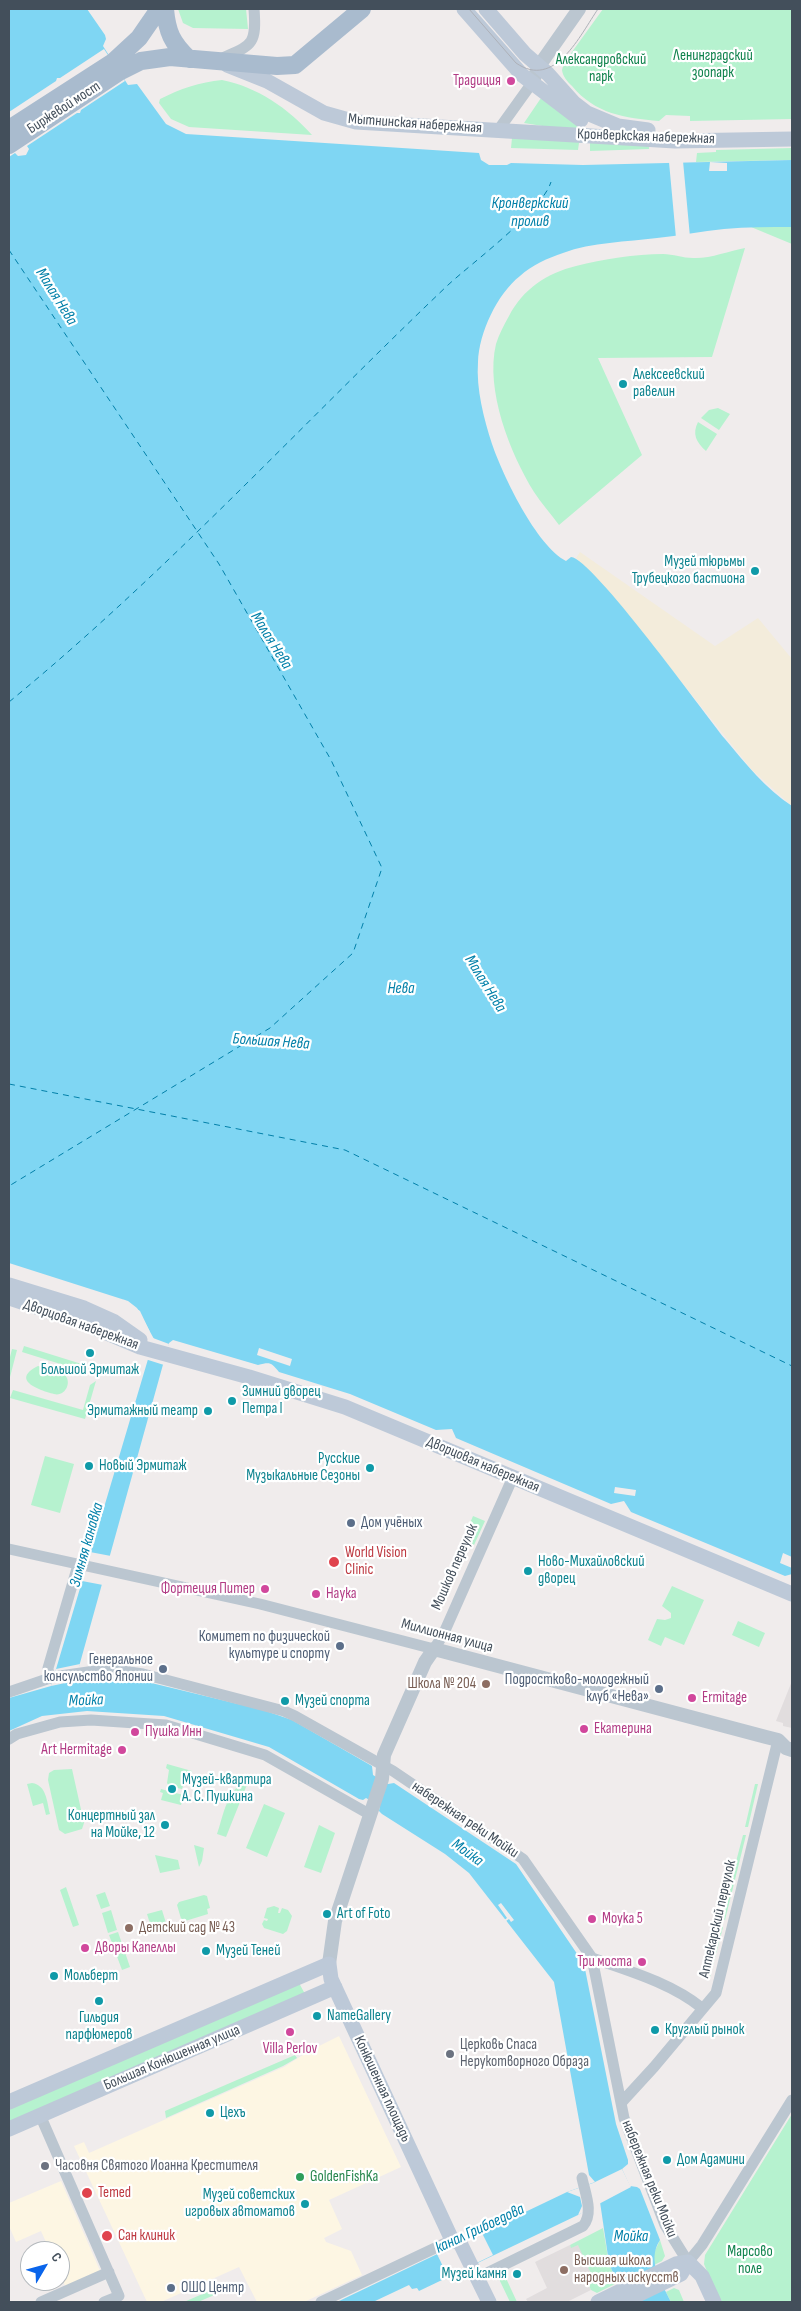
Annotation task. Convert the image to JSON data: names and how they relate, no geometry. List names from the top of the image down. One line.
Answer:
{"streets":{"main road":["Биржевой мост","Мытнинская набережная","Кронверкская набережная","Дворцовая набережная","набережная реки Мойки","Большая Конюшенная улица","Конюшенная площадь"],"street":["Мошков переулок","Миллионная улица","Аптекарский переулок"]},"crossings":[["Мытнинская набережная","Кронверкская набережная"],["Дворцовая набережная","Мошков переулок"],["Мошков переулок","Миллионная улица"],["Мошков переулок","набережная реки Мойки"],["Мошков переулок","Конюшенная площадь"],["Миллионная улица","Аптекарский переулок"],["набережная реки Мойки","Аптекарский переулок"],["Большая Конюшенная улица","Конюшенная площадь"]],"water":["Кронверкский пролив","Малая Нева","Нева","Большая Нева","Зимняя канавка","Мойка","канал Грибоедова"],"parks":["Ленинградский зоопарк","Александровский парк","Марсово поле"],"places":["Традиция","Алексеевский равелин","Музей тюрьмы Трубецкого бастиона","Большой Эрмитаж","Зимний дворец Петра I","Эрмитажный театр","Новый Эрмитаж","Русские Музыкальные Сезоны","Дом учёных","World Vision Clinic","Ново-Михайловский дворец","Фортеция Питер","Наука","Комитет по физической культуре и спорту","Генеральное консульство Японии","Школа № 204","Подростково-молодежный клуб «Нева»","Ermitage","Музей спорта","Екатерина","Пушка Инн","Art Hermitage","Музей-квартира А. С. Пушкина","Концертный зал на Мойке, 12","Art of Foto","Moyka 5","Детский сад № 43","Дворы Капеллы","Музей Теней","Три моста","Мольберт","Гильдия парфюмеров","NameGallery","Круглый рынок","Villa Perlov","Церковь Спаса Нерукотворного Образа","Цехъ","Дом Адамини","Часовня Святого Иоанна Крестителя","GoldenFishKa","Temed","Музей советских игровых автоматов","Сан клиник","Высшая школа народных искусств","Музей камня","ОШО Центр"],"north":"top right"}
